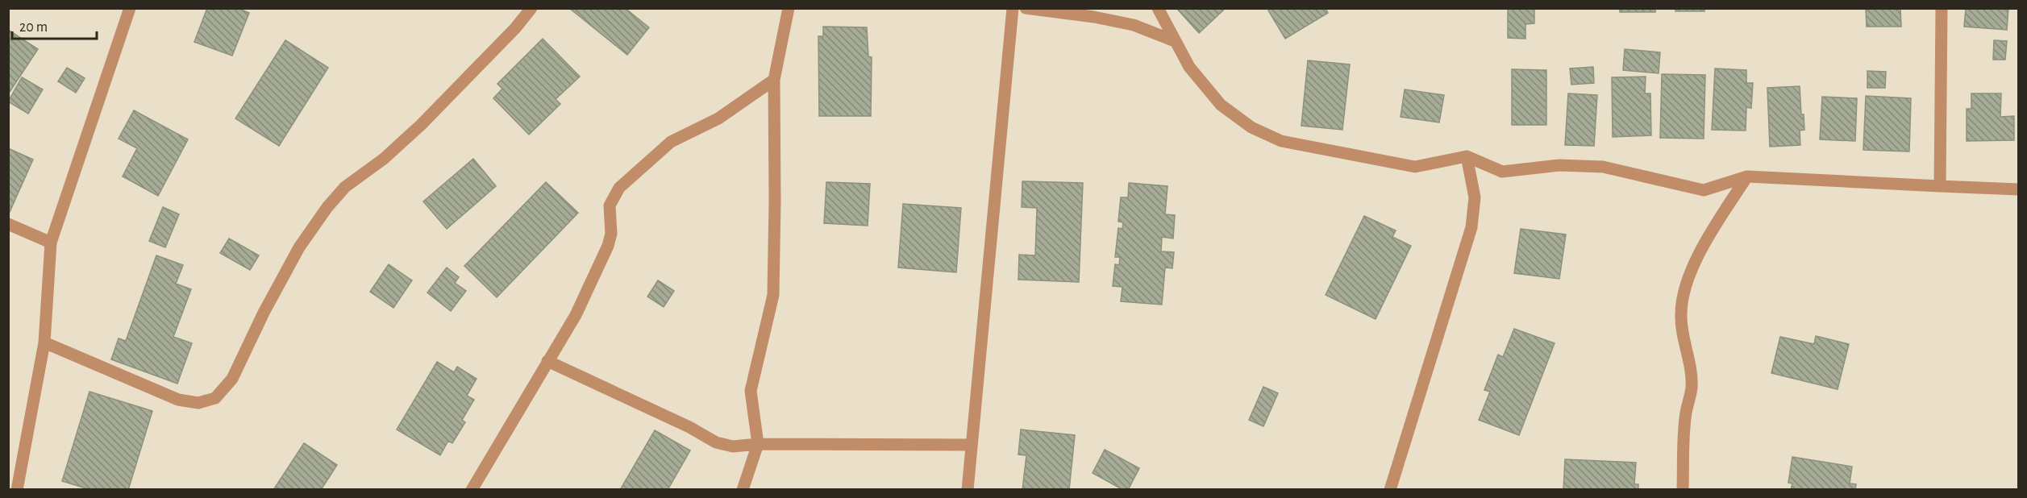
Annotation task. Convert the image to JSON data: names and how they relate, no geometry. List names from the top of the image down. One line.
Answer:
{"scale_bar":"20 m"}
